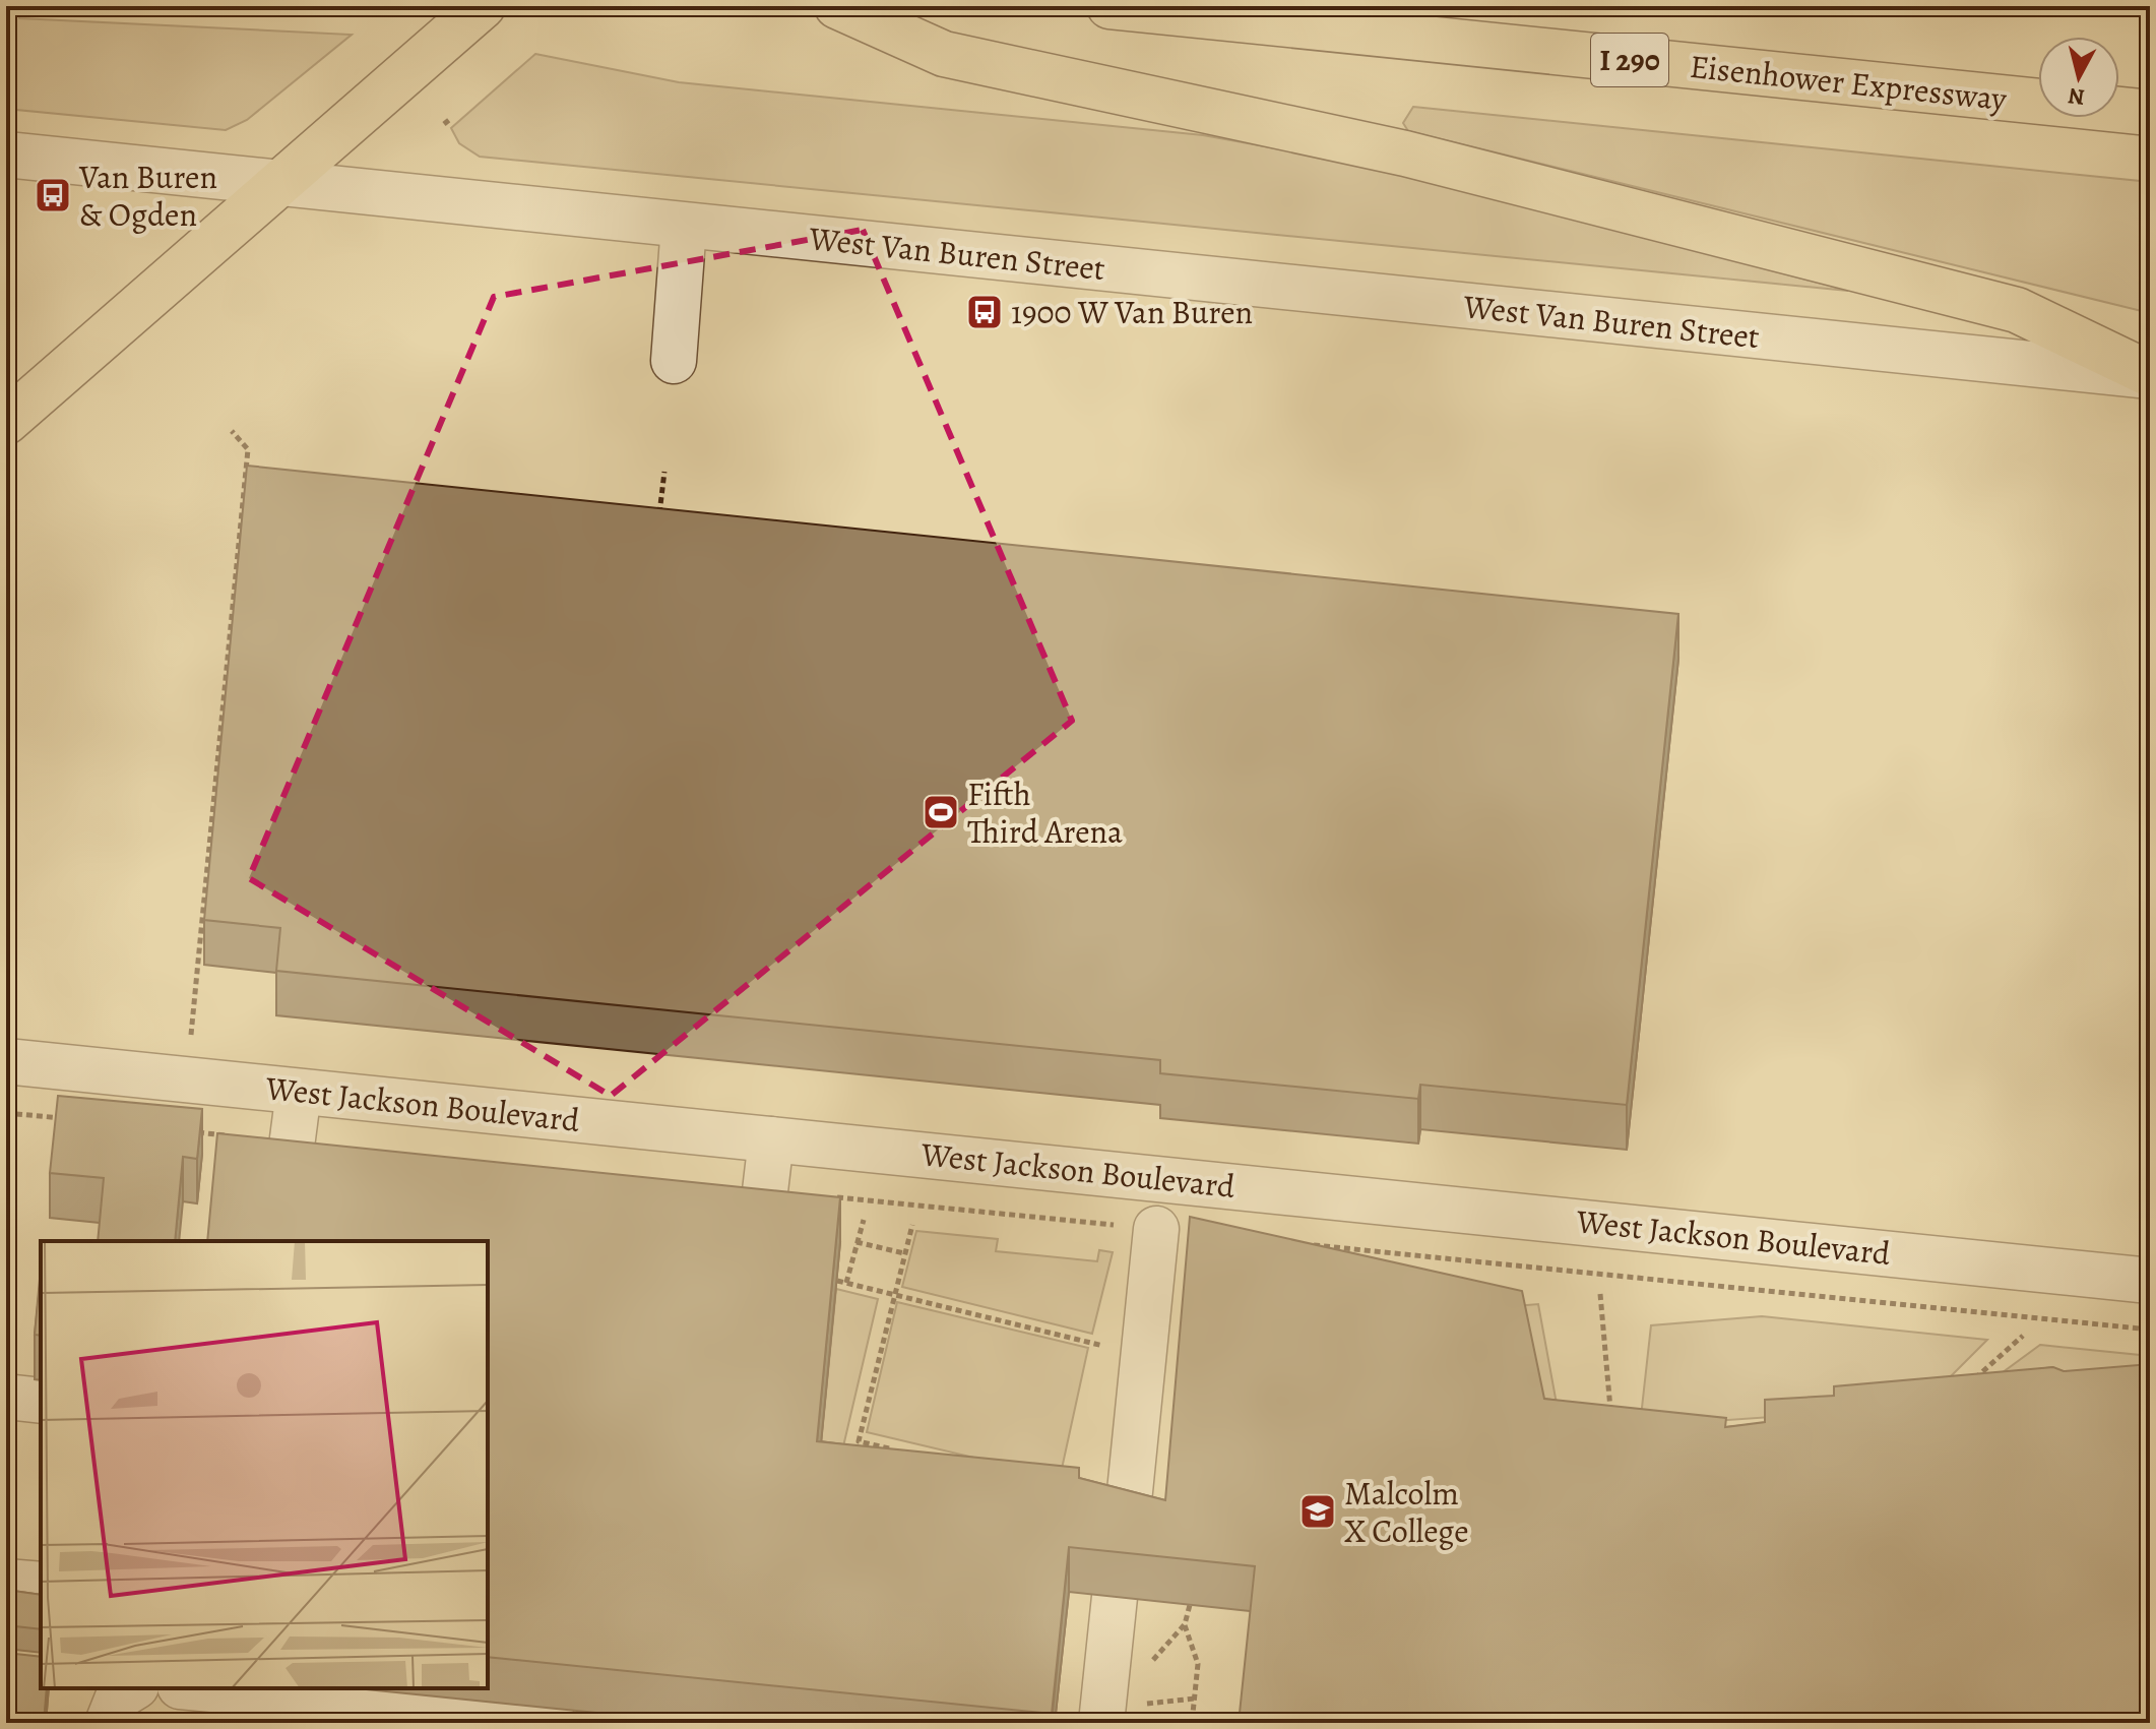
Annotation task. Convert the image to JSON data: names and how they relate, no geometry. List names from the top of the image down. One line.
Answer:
{"streets":{"main road":["I 290","Eisenhower Expressway"],"street":["West Van Buren Street","West Jackson Boulevard"]},"places":{"bus stop":["Van Buren & Ogden","1900 W Van Buren"],"sports":["Fifth Third Arena"],"school or university":["Malcolm X College"]},"north":"bottom"}
